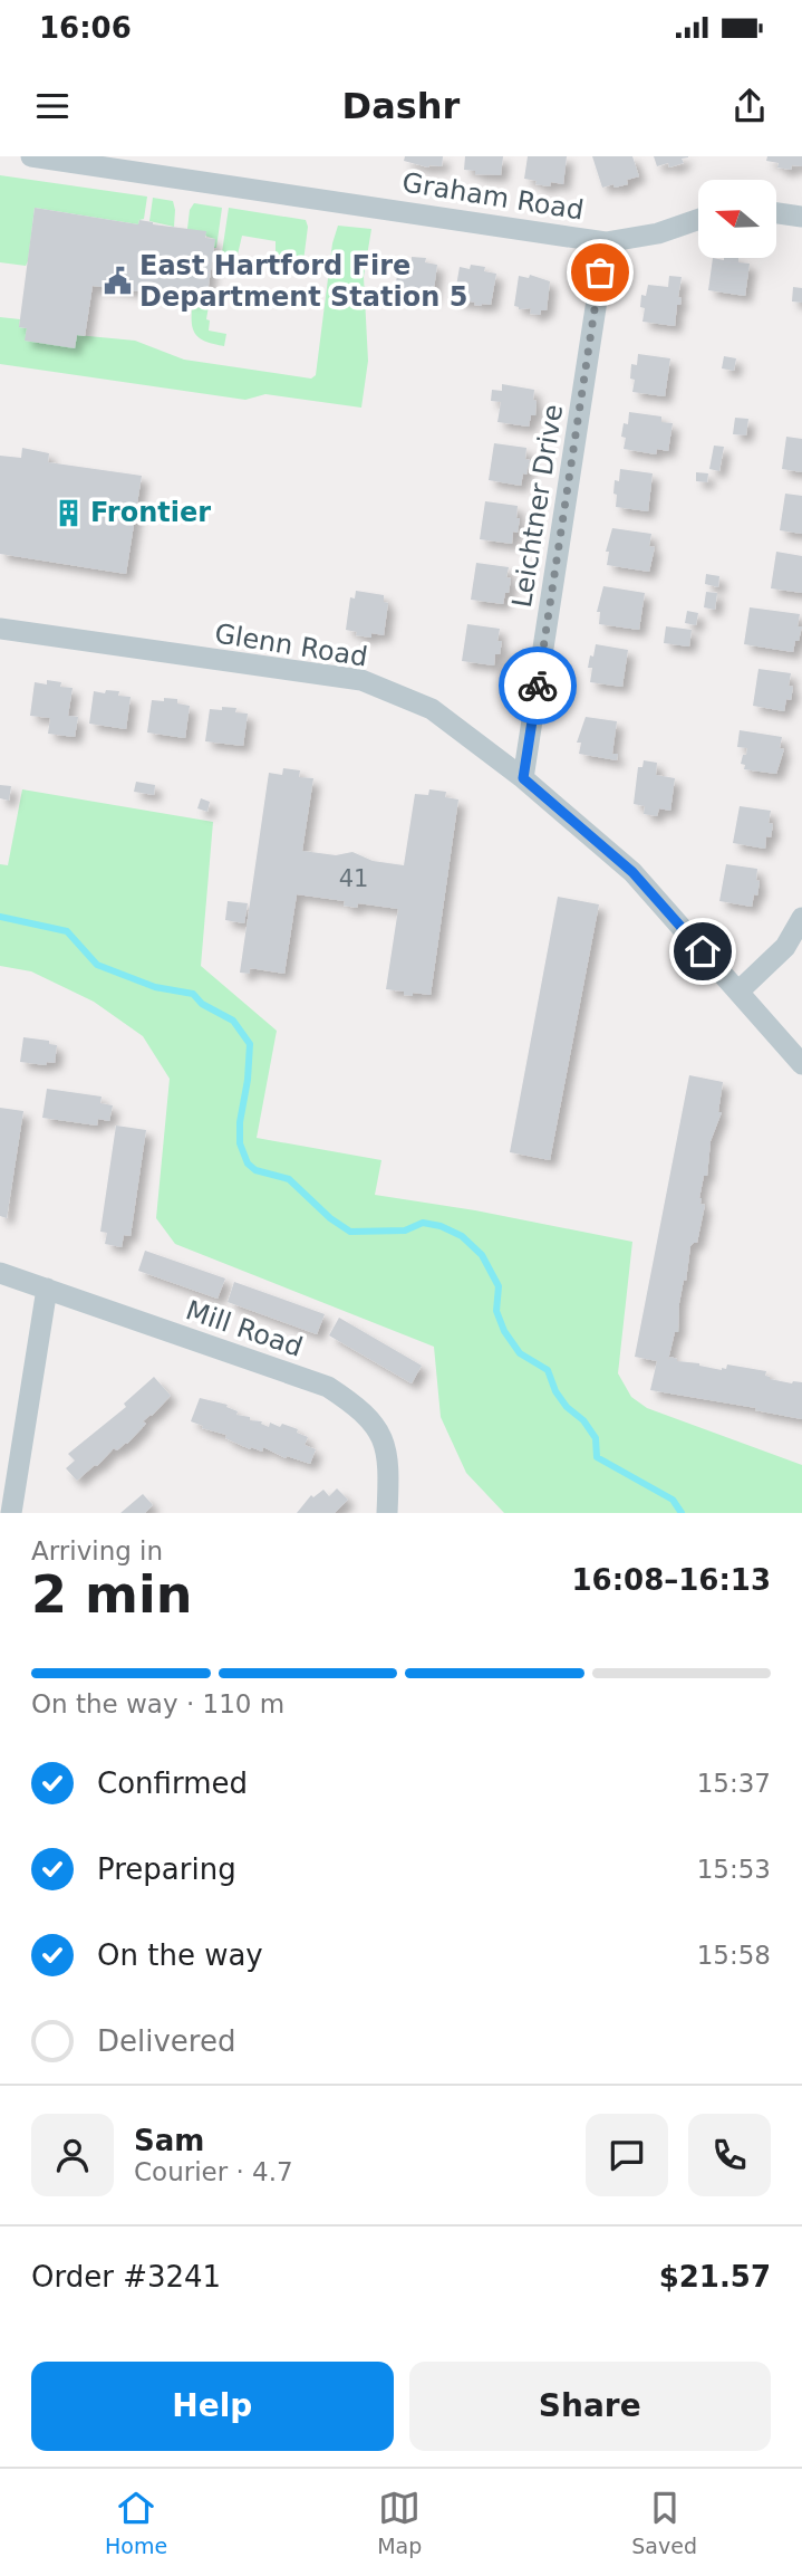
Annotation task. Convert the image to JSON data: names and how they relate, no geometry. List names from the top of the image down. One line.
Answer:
{"streets":{"street":["Graham Road","Leichtner Drive","Glenn Road","Mill Road"]},"crossings":[["Graham Road","Leichtner Drive"],["Leichtner Drive","Glenn Road"]],"places":{"public building":["East Hartford Fire Department Station 5"],"building":["Frontier"]},"house_numbers":["41"],"north":"left","page":{"status":"16:06","header":"Dashr","heading":["2 min","Arriving in","16:08–16:13"],"panel":["Sam","Courier · 4.7","Order #3241","$21.57"],"bar":"On the way · 110 m","list":[["Confirmed","15:37"],["Preparing","15:53"],["On the way","15:58"],"Delivered"],"buttons":["Help","Share"],"tabs":["Home","Map","Saved"]}}
